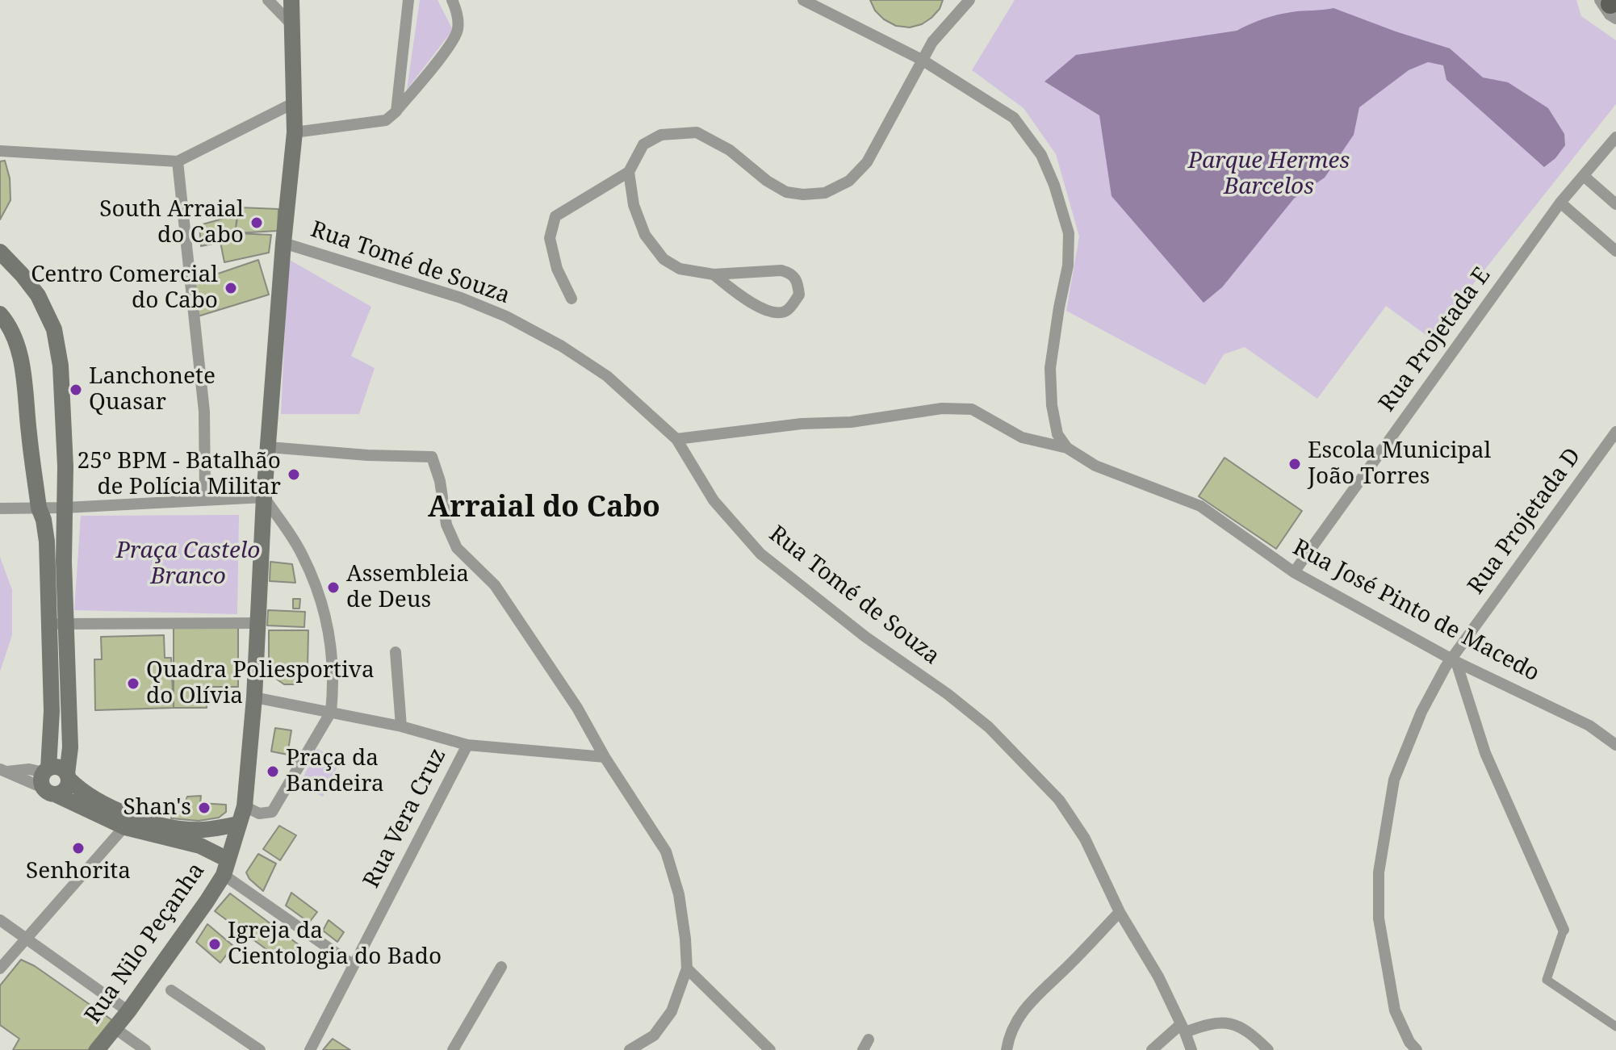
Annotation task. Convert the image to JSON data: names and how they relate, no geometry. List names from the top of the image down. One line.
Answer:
{"streets":{"main road":["Rua Nilo Peçanha"],"street":["Rua Tomé de Souza","Rua Projetada E","Rua Projetada D","Rua José Pinto de Macedo","Rua Vera Cruz"]},"crossings":[["Rua Tomé de Souza","Rua José Pinto de Macedo"],["Rua Tomé de Souza","Rua Nilo Peçanha"],["Rua Projetada E","Rua José Pinto de Macedo"],["Rua Projetada D","Rua José Pinto de Macedo"]],"districts":["Arraial do Cabo"],"parks":["Parque Hermes Barcelos","Praça Castelo Branco"],"places":["South Arraial do Cabo","Centro Comercial do Cabo","Lanchonete Quasar","Escola Municipal João Torres","25º BPM - Batalhão de Polícia Militar","Assembleia de Deus","Quadra Poliesportiva do Olívia","Praça da Bandeira","Shan's","Senhorita","Igreja da Cientologia do Bado"]}
